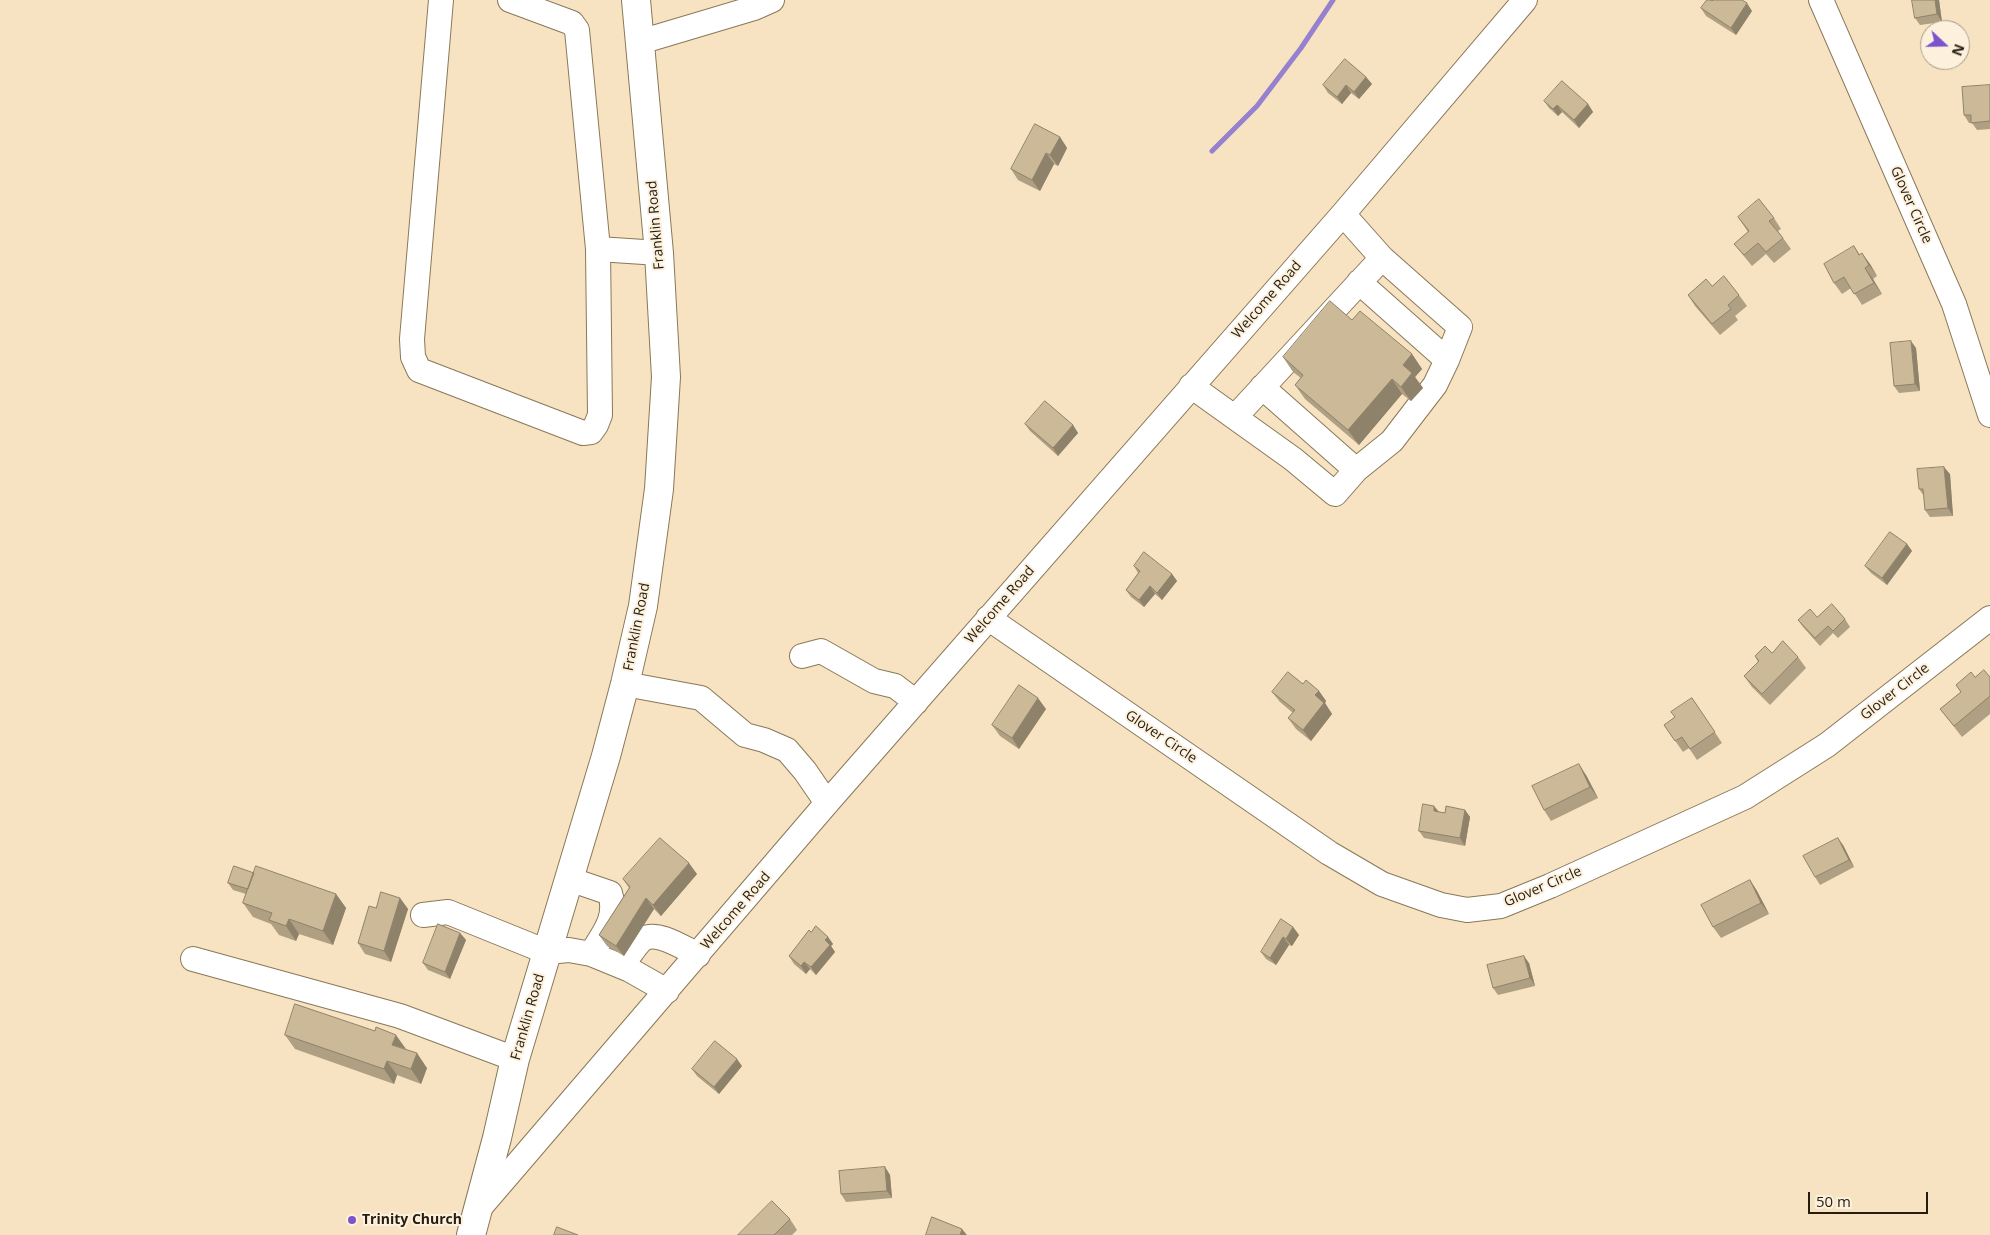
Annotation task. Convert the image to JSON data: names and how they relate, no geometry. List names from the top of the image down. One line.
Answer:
{"streets":{"main road":["Franklin Road"],"street":["Glover Circle","Welcome Road"]},"crossings":[["Glover Circle","Welcome Road"],["Franklin Road","Welcome Road"]],"places":["Trinity Church"],"scale_bar":"50 m","north":"right"}
